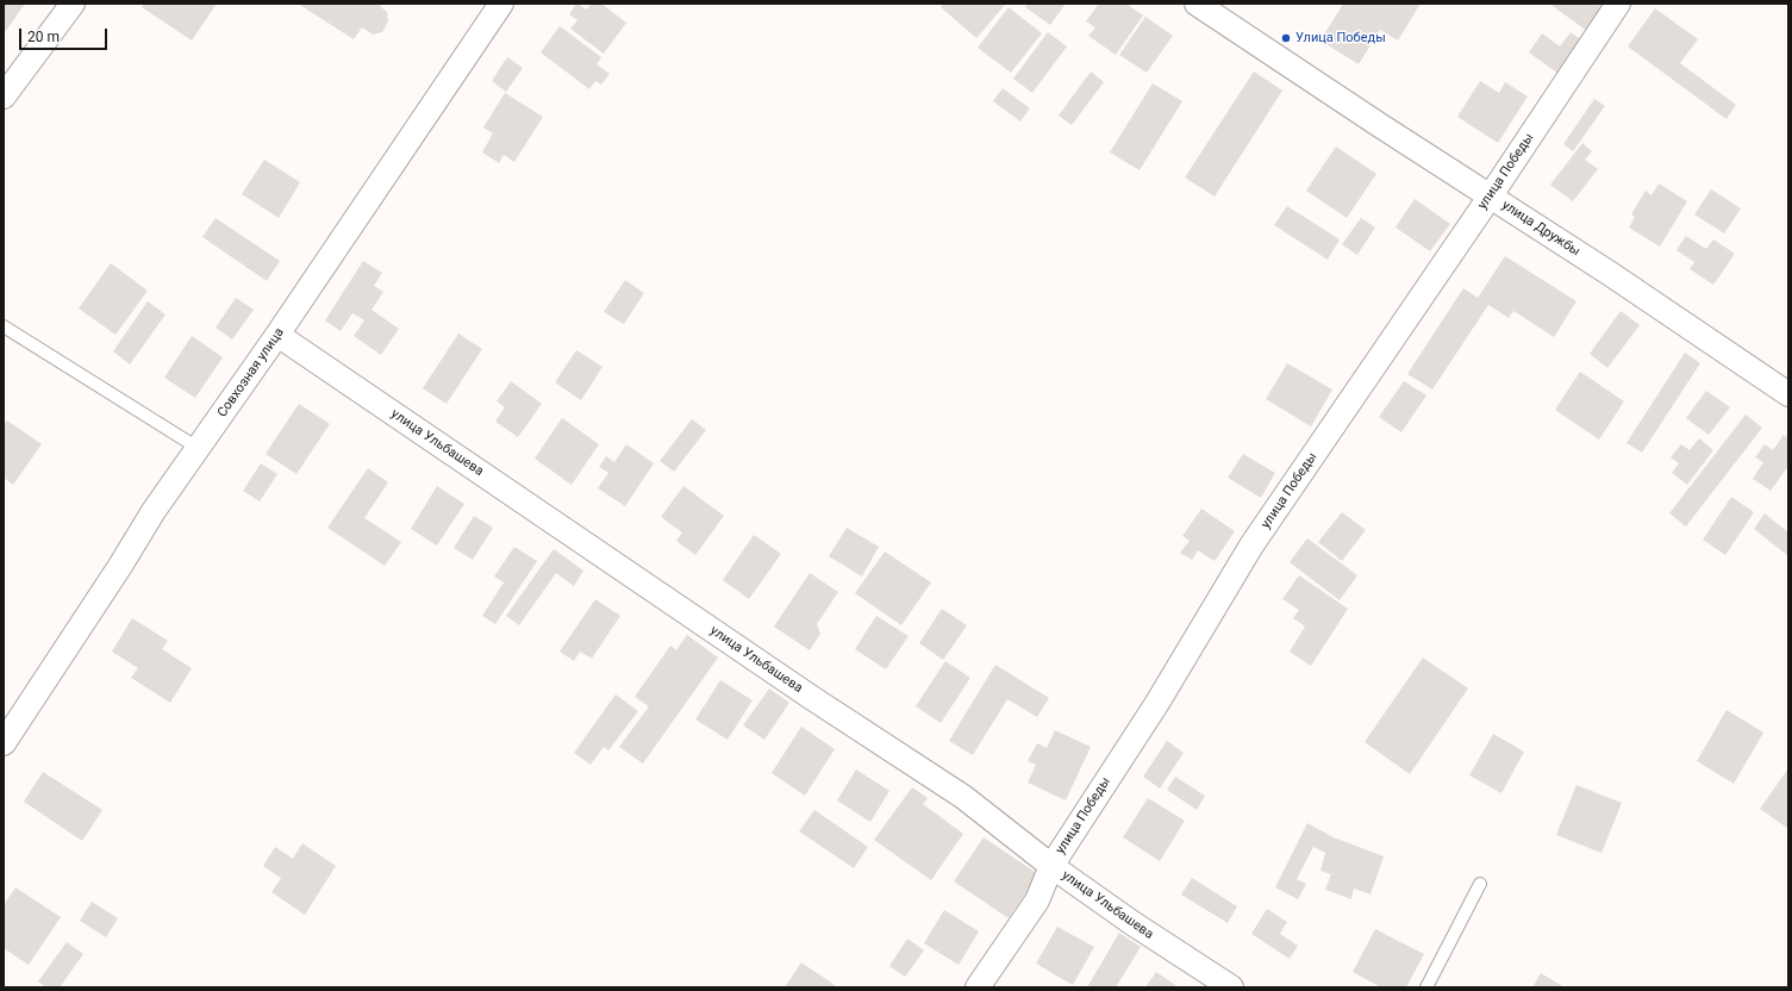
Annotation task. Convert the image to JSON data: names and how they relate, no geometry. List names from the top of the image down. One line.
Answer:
{"streets":{"street":["улица Победы","улица Дружбы","Совхозная улица","улица Ульбашева"]},"crossings":[["улица Победы","улица Дружбы"],["улица Победы","улица Ульбашева"],["Совхозная улица","улица Ульбашева"]],"places":["Улица Победы"],"scale_bar":"20 m"}
